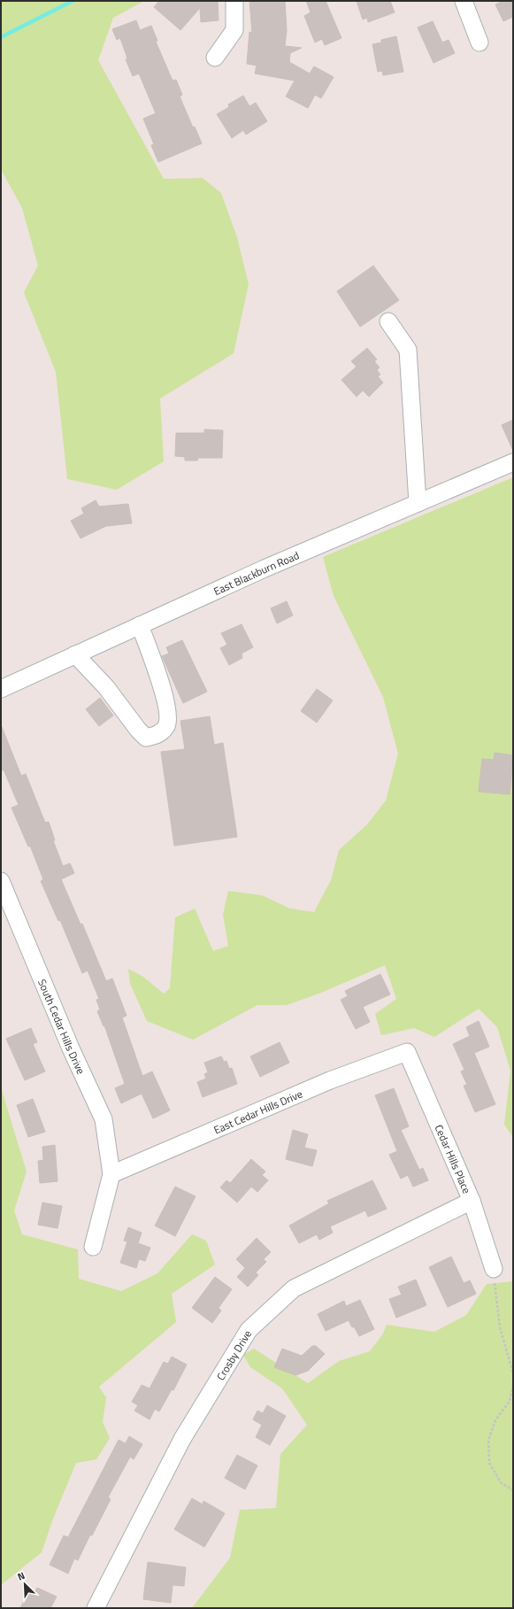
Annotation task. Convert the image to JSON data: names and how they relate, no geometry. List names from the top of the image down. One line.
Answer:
{"streets":{"street":["East Blackburn Road","South Cedar Hills Drive","East Cedar Hills Drive","Cedar Hills Place","Crosby Drive"]},"crossings":[["South Cedar Hills Drive","East Cedar Hills Drive"],["East Cedar Hills Drive","Cedar Hills Place"],["Cedar Hills Place","Crosby Drive"]],"north":"top left"}
